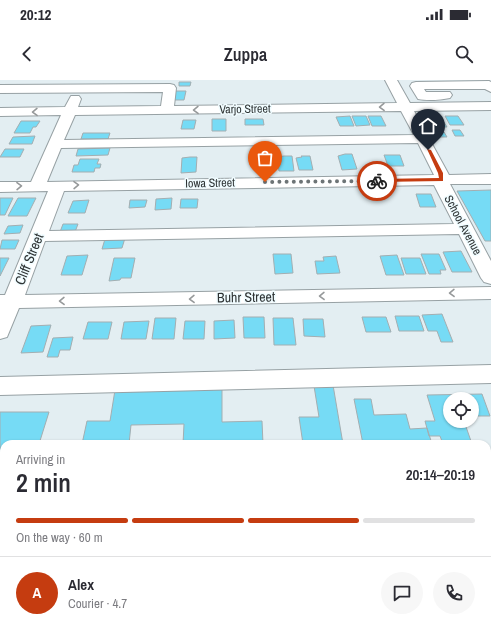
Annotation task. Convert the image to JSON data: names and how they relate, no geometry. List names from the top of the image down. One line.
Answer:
{"streets":{"street":["Varjo Street","Iowa Street","School Avenue","Cliff Street","Buhr Street"]},"crossings":[["Varjo Street","School Avenue"],["Iowa Street","School Avenue"],["Iowa Street","Cliff Street"],["Cliff Street","Buhr Street"]],"page":{"status":"20:12","header":"Zuppa","heading":["2 min","Arriving in","20:14–20:19"],"panel":["Alex","Courier · 4.7"],"bar":"On the way · 60 m","round":"A"}}
